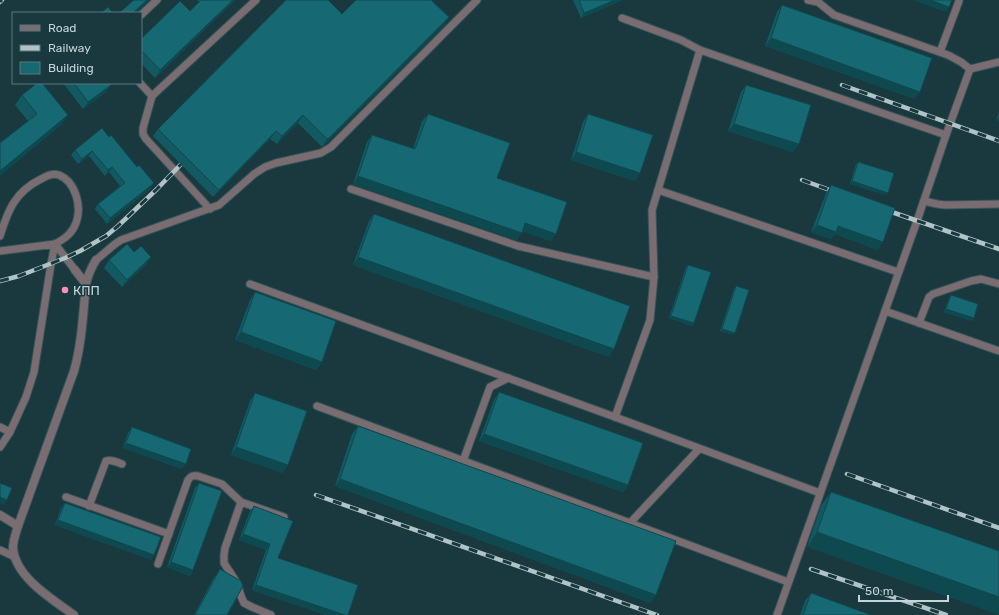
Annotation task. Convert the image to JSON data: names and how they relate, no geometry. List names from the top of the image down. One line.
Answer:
{"places":["КПП"],"legend":["Road","Railway","Building"],"scale_bar":"50 m"}
